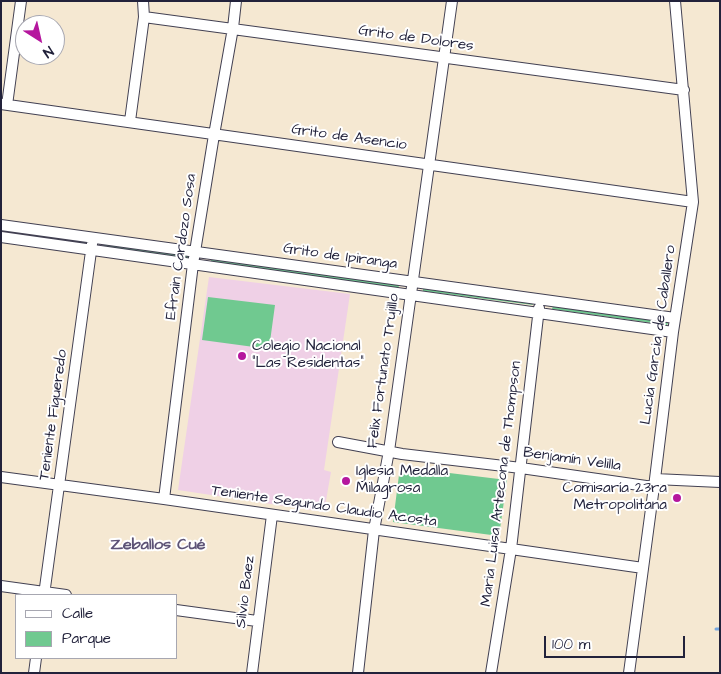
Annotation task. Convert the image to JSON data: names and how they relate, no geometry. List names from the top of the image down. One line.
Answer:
{"streets":{"street":["Grito de Dolores","Grito de Asencio","Efrain Cardozo Sosa","Grito de Ipiranga","Lucia Garcia de Caballero","Felix Fortunato Trujillo","Teniente Figueredo","Benjamín Velilla","Maria Luisa Artecona de Thompson","Teniente Segundo Claudio Acosta","Silvio Baez"]},"crossings":[["Grito de Dolores","Efrain Cardozo Sosa"],["Grito de Dolores","Lucia Garcia de Caballero"],["Grito de Dolores","Felix Fortunato Trujillo"],["Grito de Asencio","Efrain Cardozo Sosa"],["Grito de Asencio","Lucia Garcia de Caballero"],["Grito de Asencio","Felix Fortunato Trujillo"],["Efrain Cardozo Sosa","Grito de Ipiranga"],["Efrain Cardozo Sosa","Teniente Segundo Claudio Acosta"],["Grito de Ipiranga","Lucia Garcia de Caballero"],["Grito de Ipiranga","Felix Fortunato Trujillo"],["Grito de Ipiranga","Teniente Figueredo"],["Grito de Ipiranga","Maria Luisa Artecona de Thompson"],["Lucia Garcia de Caballero","Benjamín Velilla"],["Lucia Garcia de Caballero","Teniente Segundo Claudio Acosta"],["Felix Fortunato Trujillo","Benjamín Velilla"],["Felix Fortunato Trujillo","Teniente Segundo Claudio Acosta"],["Teniente Figueredo","Teniente Segundo Claudio Acosta"],["Benjamín Velilla","Maria Luisa Artecona de Thompson"],["Maria Luisa Artecona de Thompson","Teniente Segundo Claudio Acosta"],["Teniente Segundo Claudio Acosta","Silvio Baez"]],"districts":["Zeballos Cué"],"places":["Colegio Nacional \"Las Residentas\"","Iglesia Medalla Milagrosa","Comisaría 23ra Metropolitana"],"legend":["Calle","Parque"],"scale_bar":"100 m","north":"bottom right"}
